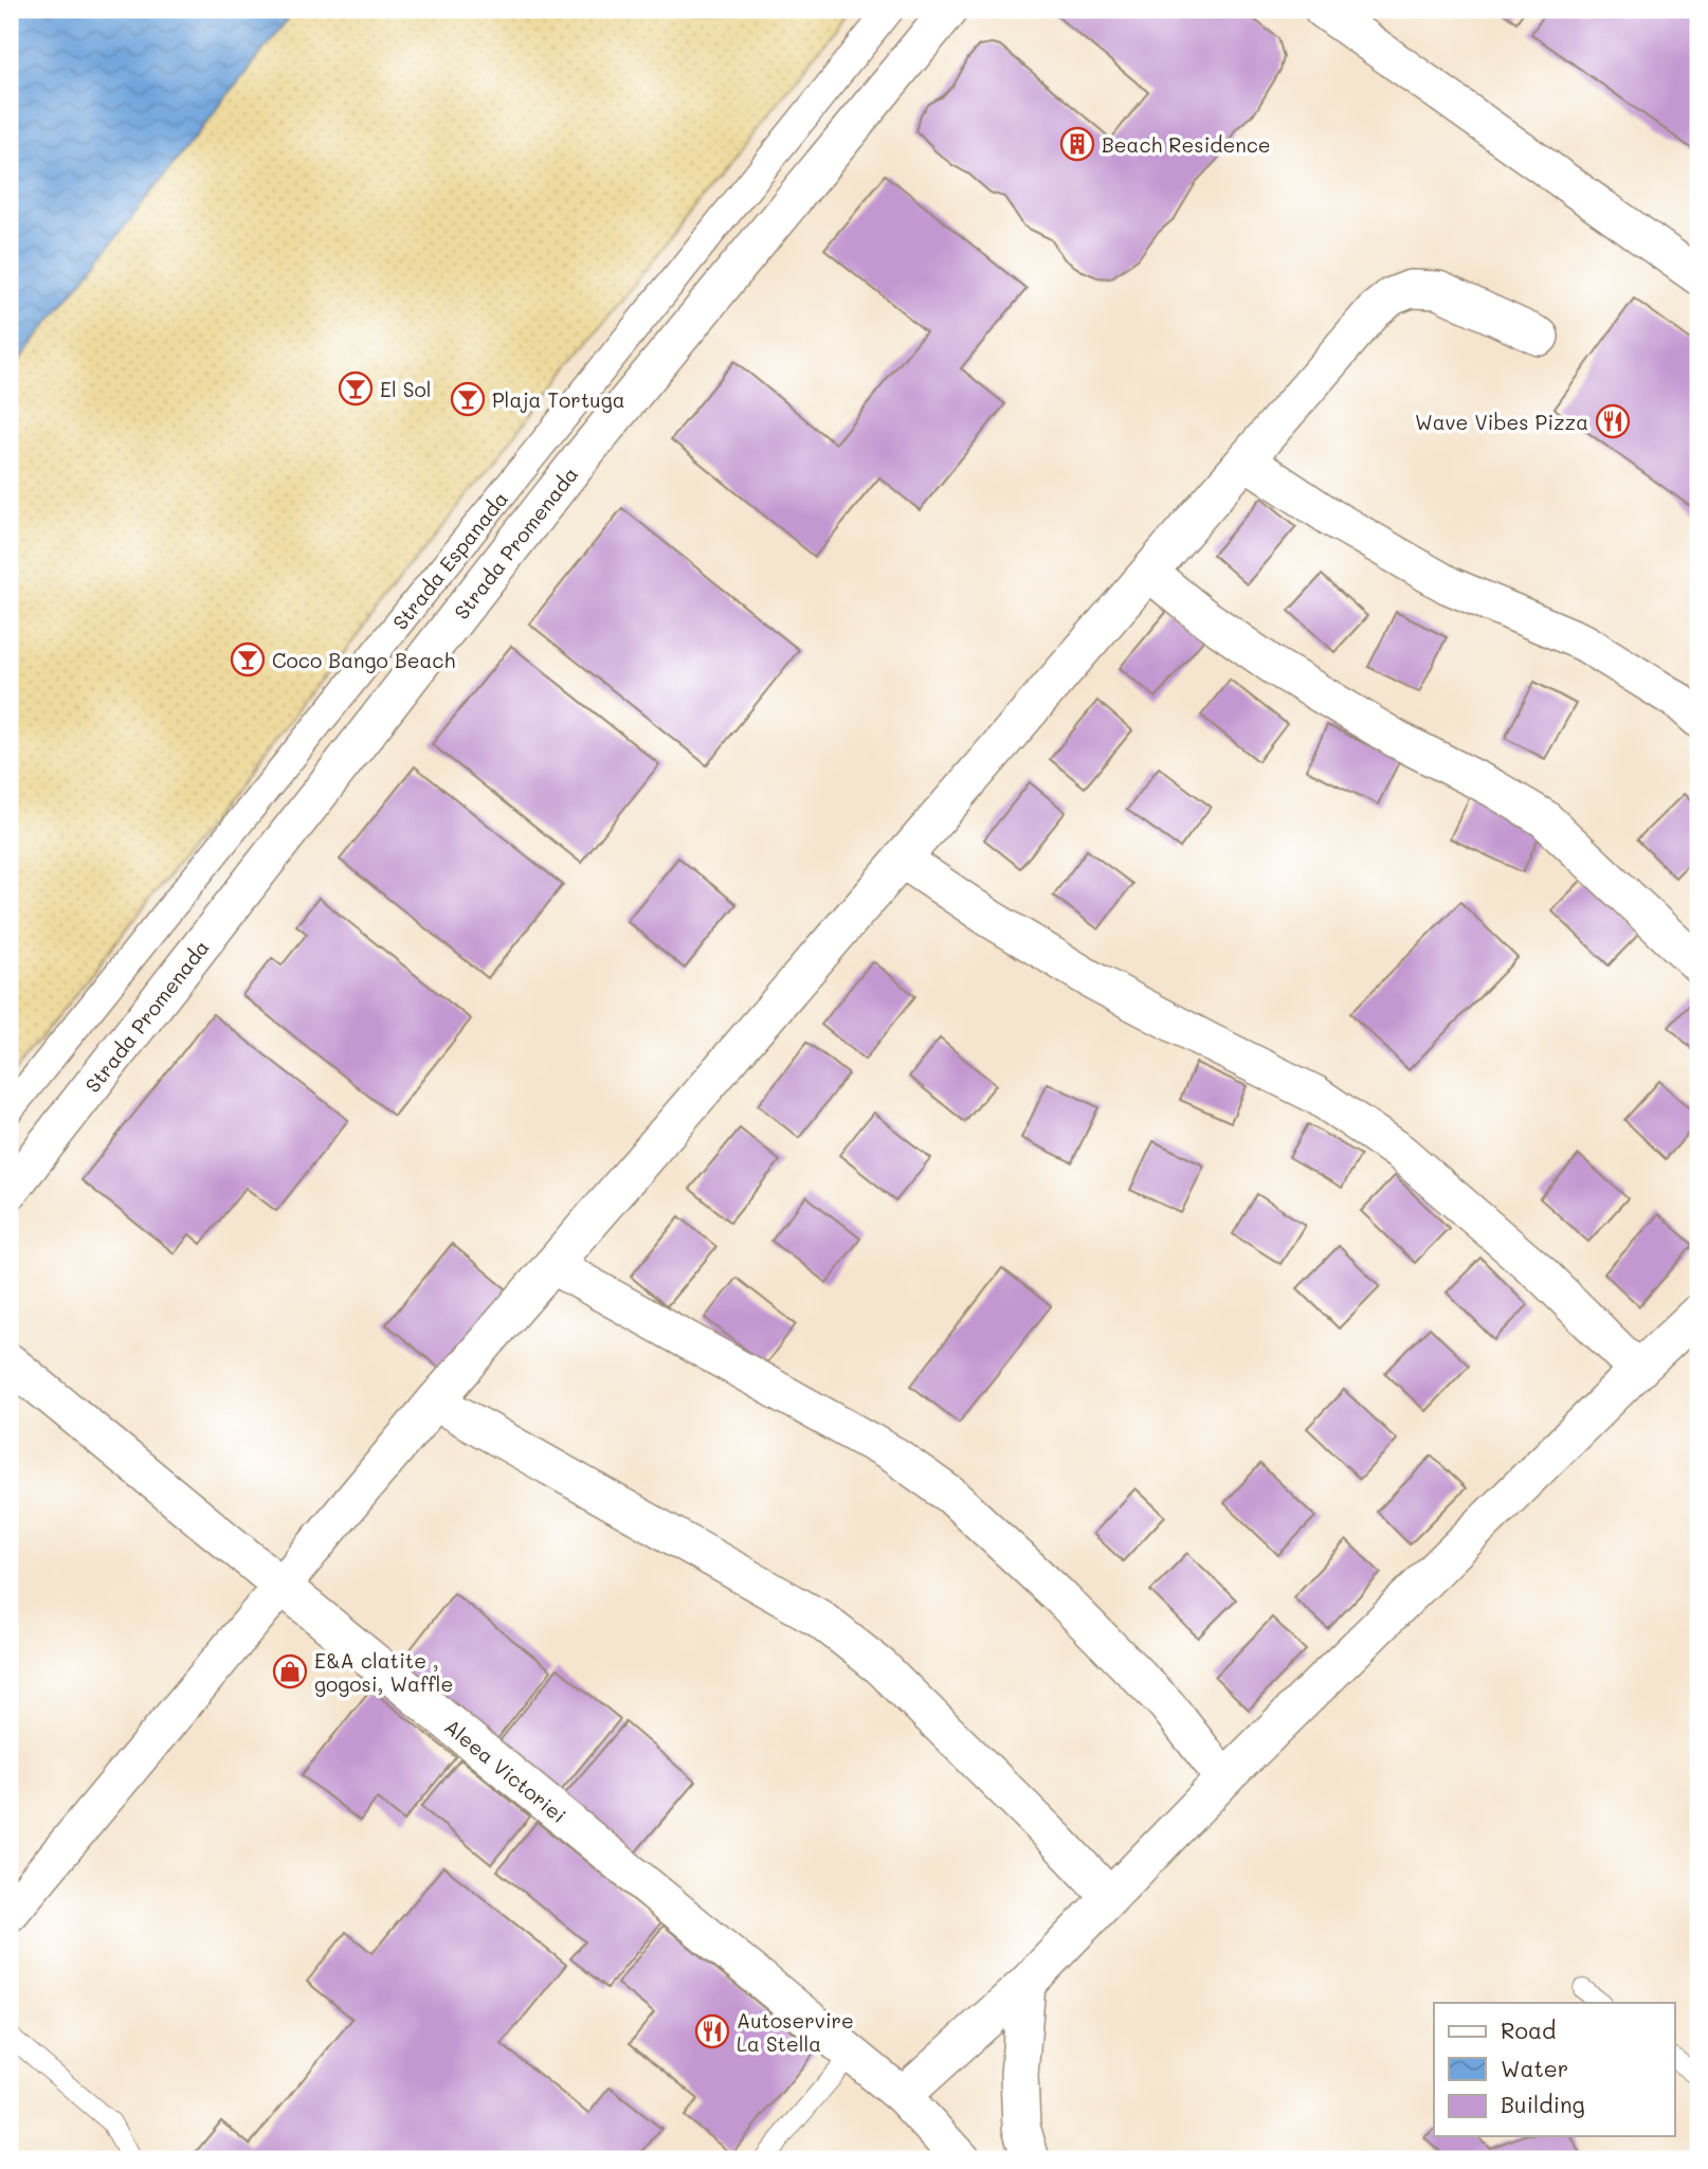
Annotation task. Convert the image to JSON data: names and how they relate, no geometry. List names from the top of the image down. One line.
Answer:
{"streets":{"street":["Strada Promenada","Strada Espanada","Aleea Victoriei"]},"places":{"building":["Beach Residence"],"bar":["El Sol","Plaja Tortuga","Coco Bango Beach"],"restaurant":["Wave Vibes Pizza","Autoservire La Stella"],"shop":["E&A clatite , gogosi, Waffle"]},"legend":["Road","Water","Building"]}
